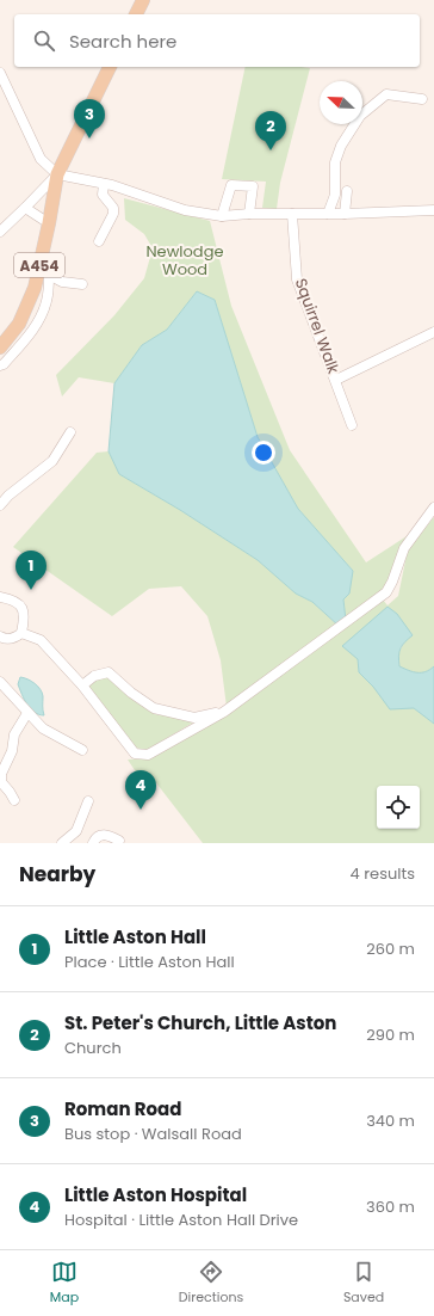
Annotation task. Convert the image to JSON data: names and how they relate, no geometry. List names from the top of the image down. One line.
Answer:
{"streets":{"main road":["A454"],"street":["Squirrel Walk"]},"parks":["Newlodge Wood"],"north":"top left","page":{"search":"Search here","pins":["3","2","1","4"],"heading":["Nearby","4 results"],"list":[{"mark":"1","name":"Little Aston Hall","note":"Place · Little Aston Hall","value":"260 m"},{"mark":"2","name":"St. Peter's Church, Little Aston","note":"Church","value":"290 m"},{"mark":"3","name":"Roman Road","note":"Bus stop · Walsall Road","value":"340 m"},{"mark":"4","name":"Little Aston Hospital","note":"Hospital · Little Aston Hall Drive","value":"360 m"}],"nav":["Map","Directions","Saved"]}}
